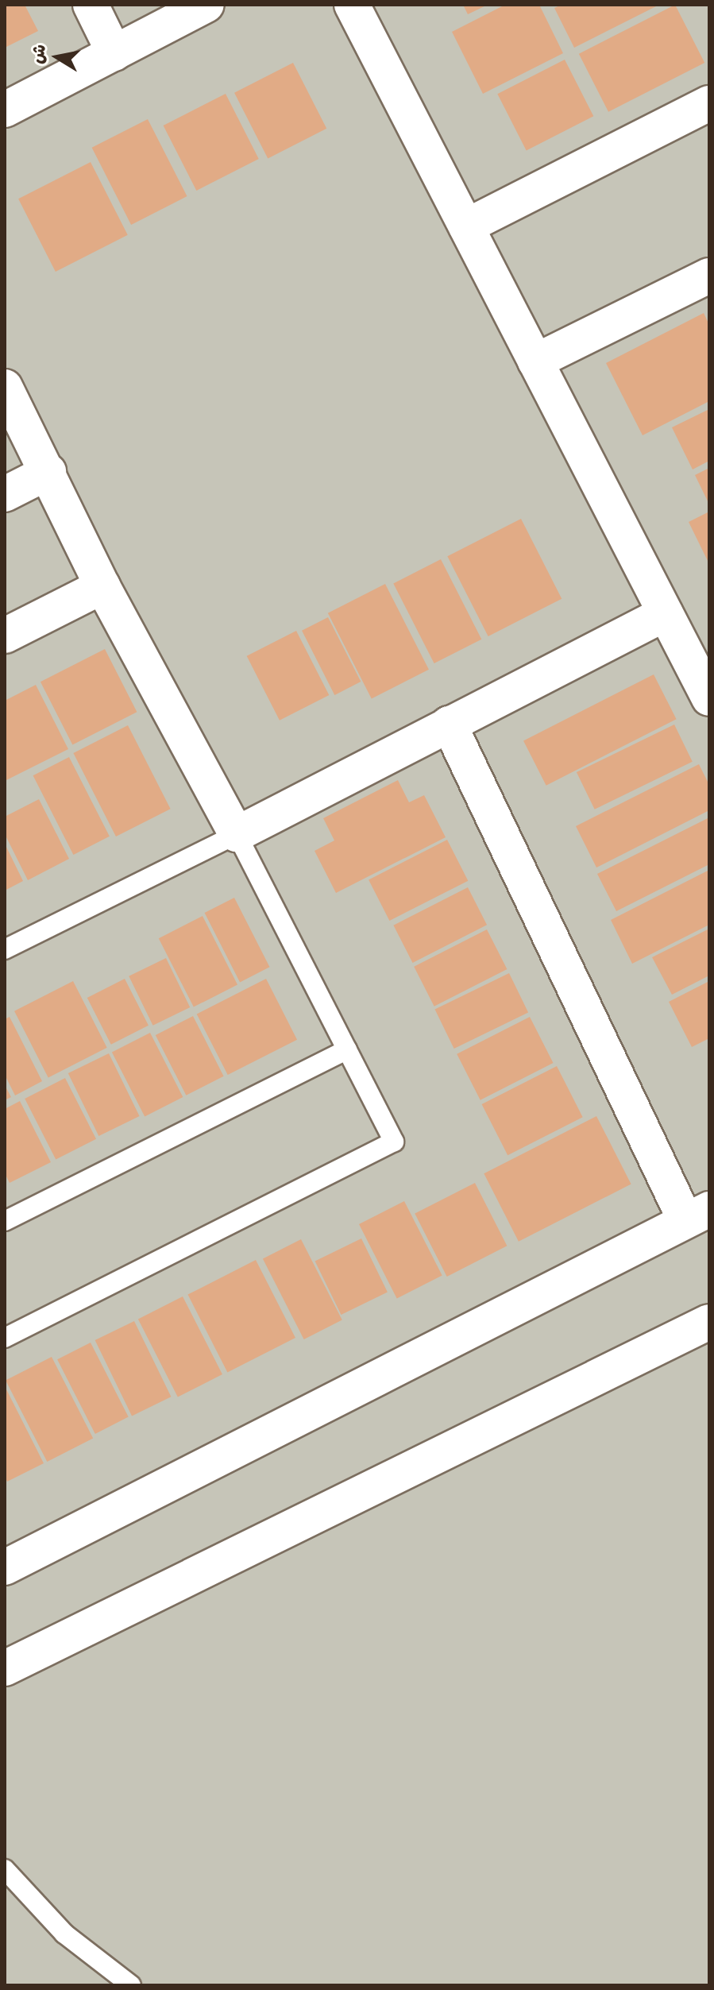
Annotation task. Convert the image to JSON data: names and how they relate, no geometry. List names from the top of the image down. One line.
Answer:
{"north":"left"}
